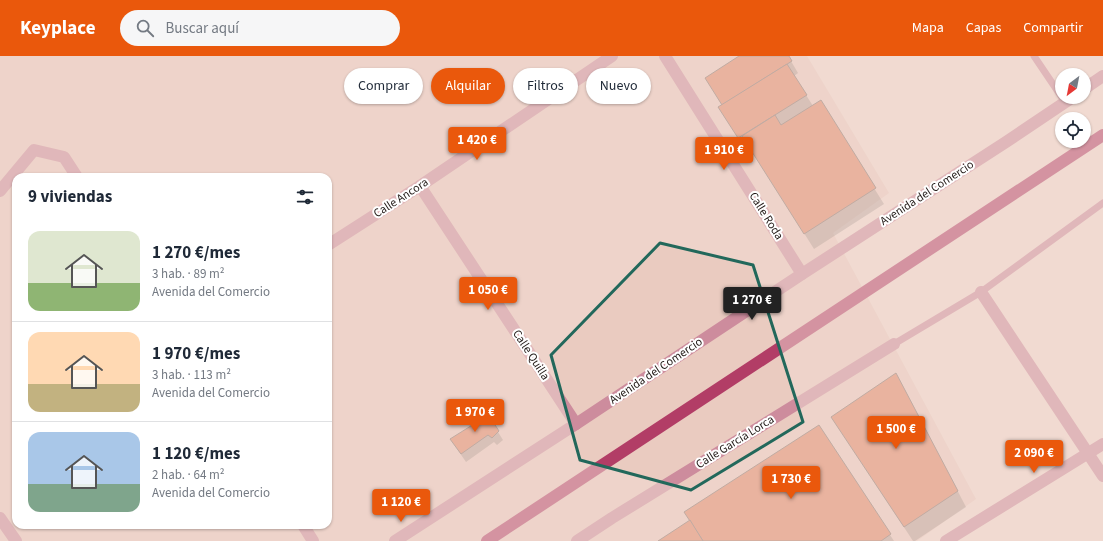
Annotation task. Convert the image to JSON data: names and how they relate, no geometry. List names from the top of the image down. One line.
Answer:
{"streets":{"street":["Avenida del Comercio","Calle Ancora","Calle Roda","Calle Quilla","Calle García Lorca"]},"crossings":[["Avenida del Comercio","Calle Roda"],["Avenida del Comercio","Calle Quilla"],["Calle Ancora","Calle Quilla"]],"north":"bottom left","page":{"header":"Keyplace","search":"Buscar aquí","nav":["Mapa","Capas","Compartir"],"chip":["Comprar","Alquilar","Filtros","Nuevo"],"price":["1 420 €","1 910 €","1 050 €","1 270 €","1 970 €","1 500 €","2 090 €","1 730 €","1 120 €"],"heading":"9 viviendas","list":[{"name":"1 270 €/mes","note":"3 hab. · 89 m² · Avenida del Comercio"},{"name":"1 970 €/mes","note":"3 hab. · 113 m² · Avenida del Comercio"},{"name":"1 120 €/mes","note":"2 hab. · 64 m² · Avenida del Comercio"}]}}
